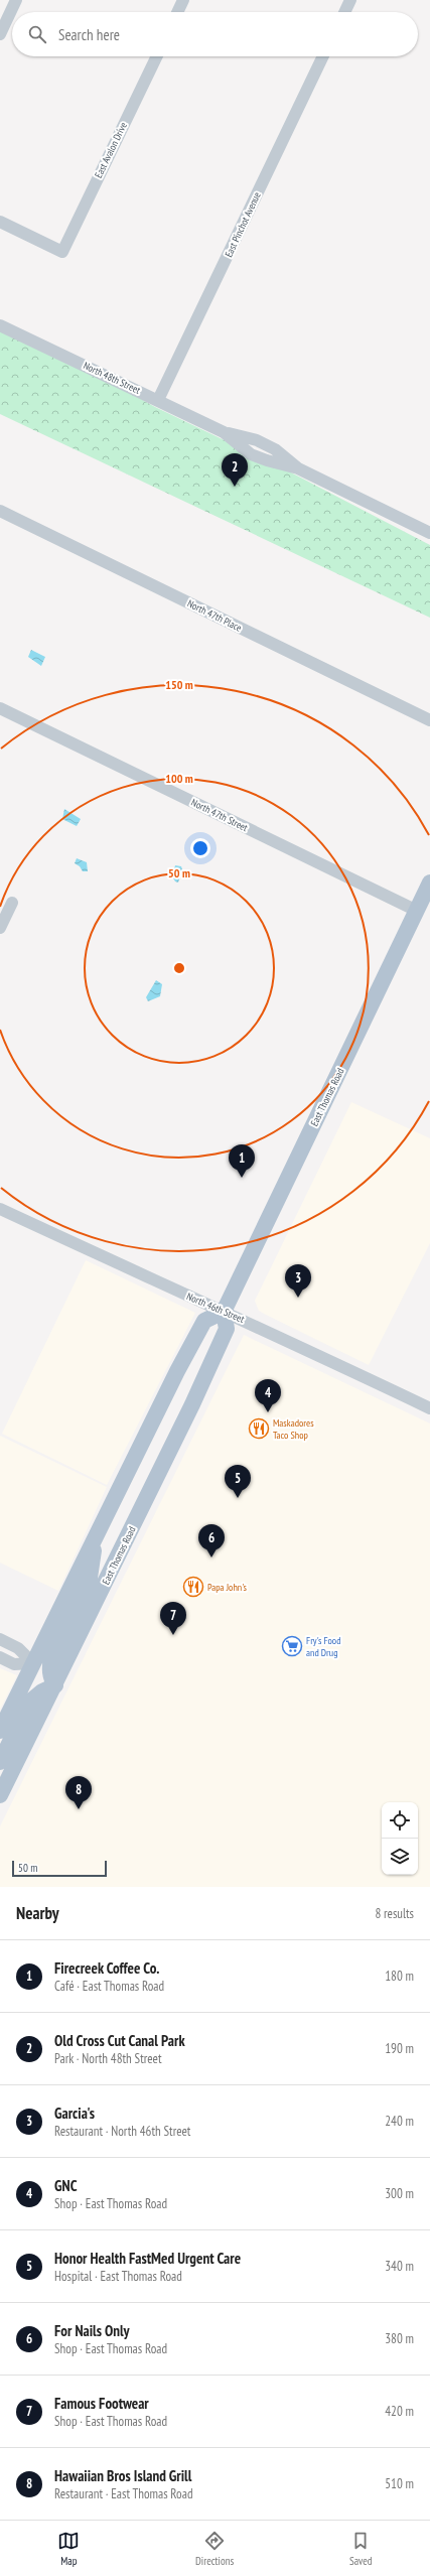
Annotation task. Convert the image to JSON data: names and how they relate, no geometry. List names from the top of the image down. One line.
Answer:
{"streets":{"main road":["East Thomas Road"],"street":["East Avalon Drive","East Pinchot Avenue","North 48th Street","North 47th Place","North 47th Street","North 46th Street"]},"crossings":[["East Pinchot Avenue","North 48th Street"],["North 47th Street","East Thomas Road"],["East Thomas Road","North 46th Street"]],"places":{"restaurant":["Maskadores Taco Shop","Papa John's"],"supermarket":["Fry's Food and Drug"]},"scale_bar":"50 m","page":{"search":"Search here","pins":["2","1","3","4","5","6","7","8"],"scale":"50 m","heading":["Nearby","8 results"],"list":[{"mark":"1","name":"Firecreek Coffee Co.","note":"Café · East Thomas Road","value":"180 m"},{"mark":"2","name":"Old Cross Cut Canal Park","note":"Park · North 48th Street","value":"190 m"},{"mark":"3","name":"Garcia's","note":"Restaurant · North 46th Street","value":"240 m"},{"mark":"4","name":"GNC","note":"Shop · East Thomas Road","value":"300 m"},{"mark":"5","name":"Honor Health FastMed Urgent Care","note":"Hospital · East Thomas Road","value":"340 m"},{"mark":"6","name":"For Nails Only","note":"Shop · East Thomas Road","value":"380 m"},{"mark":"7","name":"Famous Footwear","note":"Shop · East Thomas Road","value":"420 m"},{"mark":"8","name":"Hawaiian Bros Island Grill","note":"Restaurant · East Thomas Road","value":"510 m"}],"nav":["Map","Directions","Saved"]},"rings":["150 m","100 m","50 m"]}
